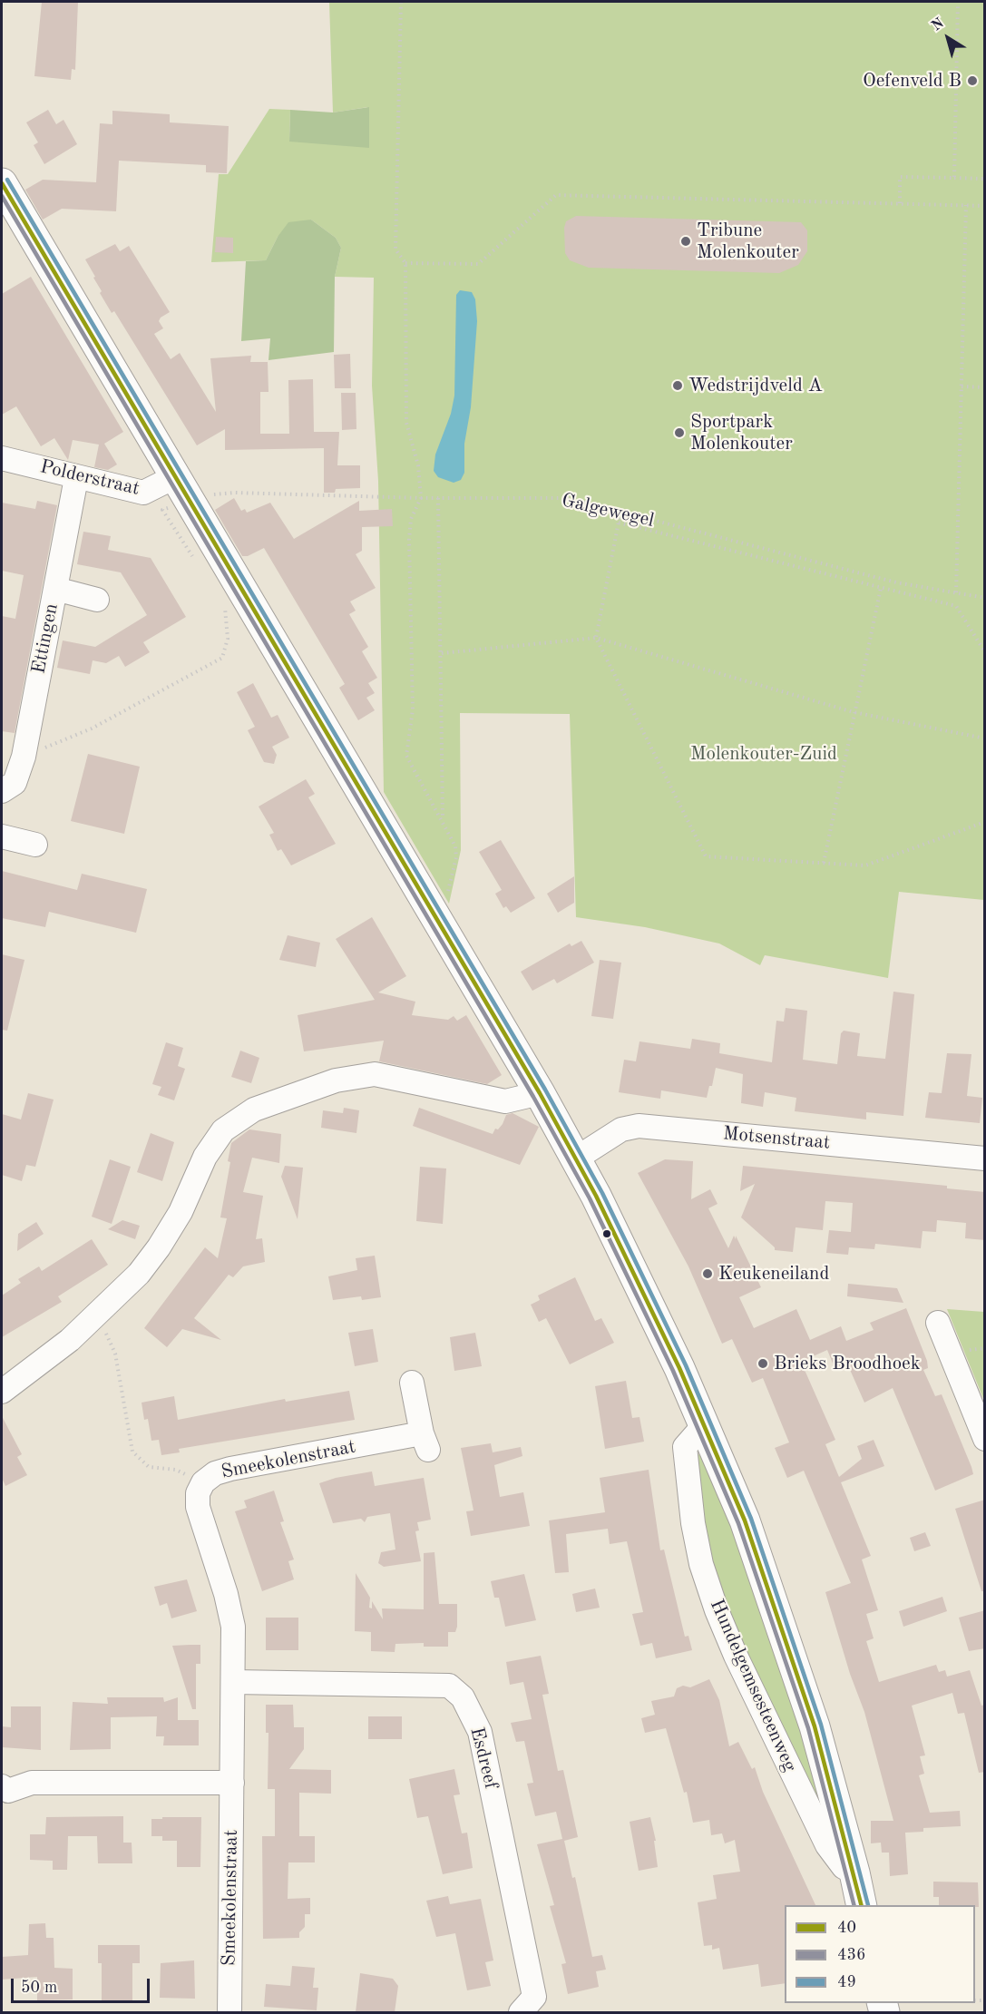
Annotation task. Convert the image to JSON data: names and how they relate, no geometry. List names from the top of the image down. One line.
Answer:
{"streets":{"main road":["Hundelgemsesteenweg"],"street":["Polderstraat","Ettingen","Motsenstraat","Smeekolenstraat","Esdreef"],"path":["Galgewegel"]},"crossings":[["Polderstraat","Galgewegel"],["Polderstraat","Ettingen"],["Polderstraat","Hundelgemsesteenweg"],["Galgewegel","Hundelgemsesteenweg"],["Motsenstraat","Hundelgemsesteenweg"],["Smeekolenstraat","Esdreef"]],"parks":["Molenkouter-Zuid"],"places":["Oefenveld B","Tribune Molenkouter","Wedstrijdveld A","Sportpark Molenkouter","Keukeneiland","Brieks Broodhoek"],"lines":["transit line 49","transit line 40","transit line 436"],"legend":["40","436","49"],"scale_bar":"50 m","north":"top left"}
